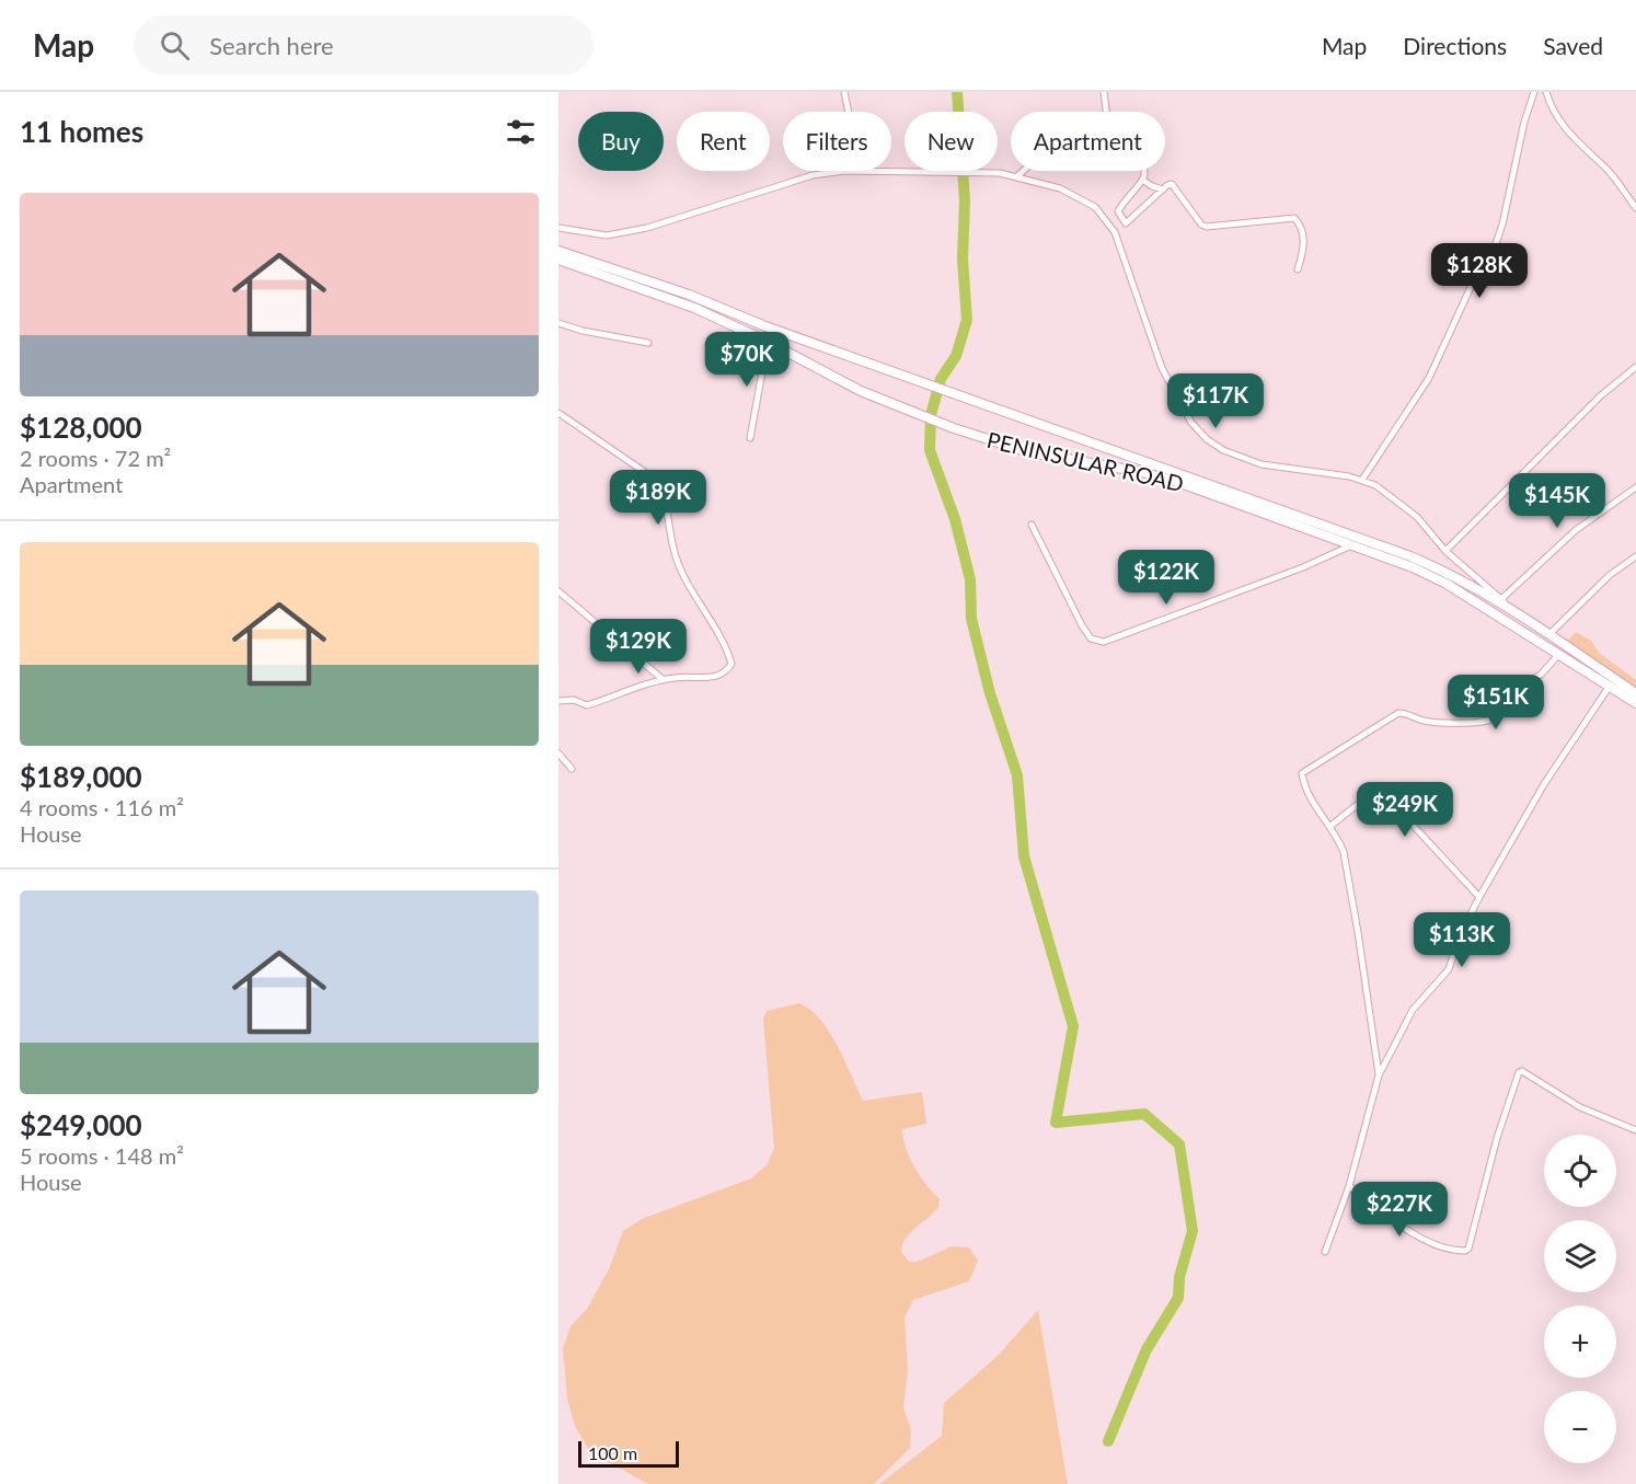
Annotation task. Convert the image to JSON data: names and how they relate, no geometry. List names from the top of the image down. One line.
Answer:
{"streets":{"main road":["PENINSULAR ROAD"]},"scale_bar":"100 m","page":{"header":"Map","search":"Search here","nav":["Map","Directions","Saved"],"heading":"11 homes","chip":["Buy","Rent","Filters","New","Apartment"],"list":[{"name":"$128,000","note":"2 rooms · 72 m² · Apartment"},{"name":"$189,000","note":"4 rooms · 116 m² · House"},{"name":"$249,000","note":"5 rooms · 148 m² · House"}],"price":["$128K","$70K","$117K","$189K","$145K","$122K","$129K","$151K","$249K","$113K","$227K"],"map_buttons":["+","−"],"scale":"100 m"}}
